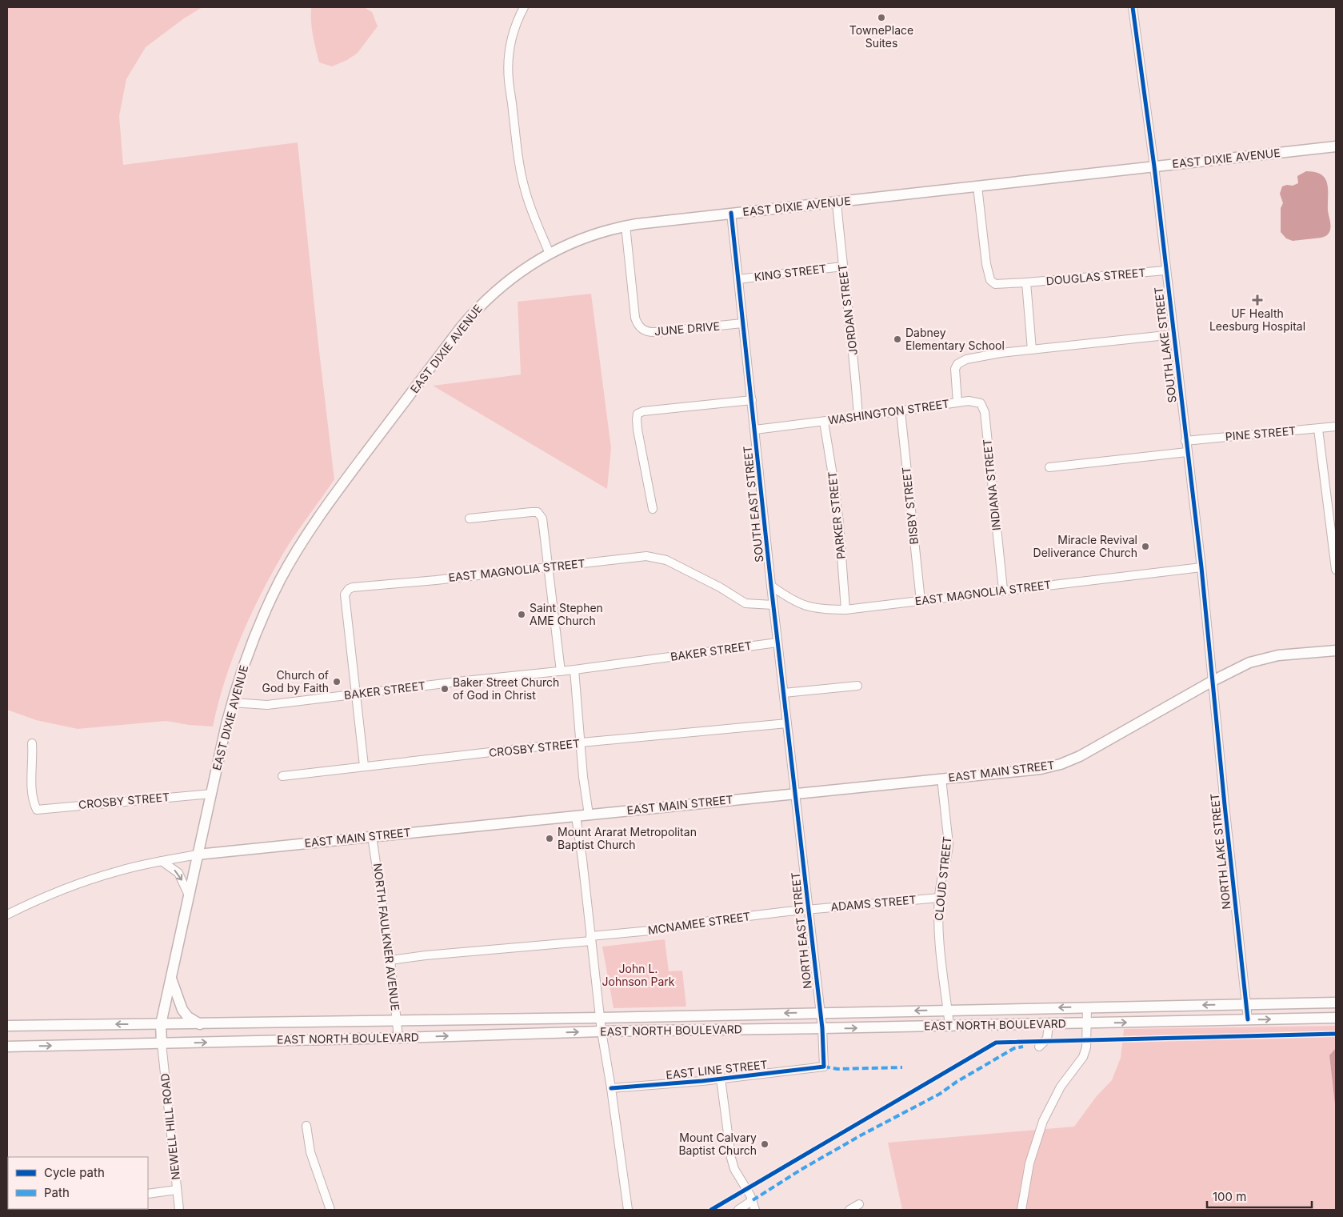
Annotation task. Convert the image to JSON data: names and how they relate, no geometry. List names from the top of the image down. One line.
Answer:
{"streets":{"main road":["EAST DIXIE AVENUE","EAST MAIN STREET","EAST NORTH BOULEVARD"],"street":["KING STREET","DOUGLAS STREET","JORDAN STREET","JUNE DRIVE","SOUTH LAKE STREET","WASHINGTON STREET","PINE STREET","INDIANA STREET","SOUTH EAST STREET","BISBY STREET","PARKER STREET","EAST MAGNOLIA STREET","BAKER STREET","CROSBY STREET","NORTH LAKE STREET","CLOUD STREET","ADAMS STREET","MCNAMEE STREET","NORTH EAST STREET","NORTH FAULKNER AVENUE","EAST LINE STREET","NEWELL HILL ROAD"]},"crossings":[["EAST DIXIE AVENUE","JORDAN STREET"],["EAST DIXIE AVENUE","JUNE DRIVE"],["EAST DIXIE AVENUE","SOUTH LAKE STREET"],["EAST DIXIE AVENUE","SOUTH EAST STREET"],["EAST DIXIE AVENUE","BAKER STREET"],["EAST DIXIE AVENUE","CROSBY STREET"],["EAST DIXIE AVENUE","EAST MAIN STREET"],["EAST DIXIE AVENUE","EAST NORTH BOULEVARD"],["EAST DIXIE AVENUE","NEWELL HILL ROAD"],["KING STREET","JORDAN STREET"],["KING STREET","SOUTH EAST STREET"],["DOUGLAS STREET","SOUTH LAKE STREET"],["JORDAN STREET","WASHINGTON STREET"],["JUNE DRIVE","SOUTH EAST STREET"],["SOUTH LAKE STREET","WASHINGTON STREET"],["SOUTH LAKE STREET","PINE STREET"],["SOUTH LAKE STREET","EAST MAGNOLIA STREET"],["SOUTH LAKE STREET","EAST MAIN STREET"],["SOUTH LAKE STREET","NORTH LAKE STREET"],["WASHINGTON STREET","INDIANA STREET"],["WASHINGTON STREET","SOUTH EAST STREET"],["WASHINGTON STREET","BISBY STREET"],["WASHINGTON STREET","PARKER STREET"],["INDIANA STREET","EAST MAGNOLIA STREET"],["SOUTH EAST STREET","EAST MAGNOLIA STREET"],["SOUTH EAST STREET","BAKER STREET"],["SOUTH EAST STREET","CROSBY STREET"],["SOUTH EAST STREET","EAST MAIN STREET"],["SOUTH EAST STREET","NORTH EAST STREET"],["BISBY STREET","EAST MAGNOLIA STREET"],["PARKER STREET","EAST MAGNOLIA STREET"],["EAST MAGNOLIA STREET","BAKER STREET"],["EAST MAIN STREET","NORTH LAKE STREET"],["EAST MAIN STREET","CLOUD STREET"],["EAST MAIN STREET","NORTH EAST STREET"],["EAST MAIN STREET","NORTH FAULKNER AVENUE"],["NORTH LAKE STREET","EAST NORTH BOULEVARD"],["CLOUD STREET","ADAMS STREET"],["CLOUD STREET","EAST NORTH BOULEVARD"],["ADAMS STREET","MCNAMEE STREET"],["ADAMS STREET","NORTH EAST STREET"],["MCNAMEE STREET","NORTH EAST STREET"],["MCNAMEE STREET","NORTH FAULKNER AVENUE"],["NORTH EAST STREET","EAST NORTH BOULEVARD"],["NORTH EAST STREET","EAST LINE STREET"],["NORTH FAULKNER AVENUE","EAST NORTH BOULEVARD"],["EAST NORTH BOULEVARD","NEWELL HILL ROAD"]],"parks":["John L. Johnson Park"],"places":{"other":["TownePlace Suites","Dabney Elementary School","Miracle Revival Deliverance Church","Saint Stephen AME Church","Church of God by Faith","Baker Street Church of God in Christ","Mount Ararat Metropolitan Baptist Church","Mount Calvary Baptist Church"],"health":["UF Health Leesburg Hospital"]},"legend":["Cycle path","Path"],"scale_bar":"100 m"}
